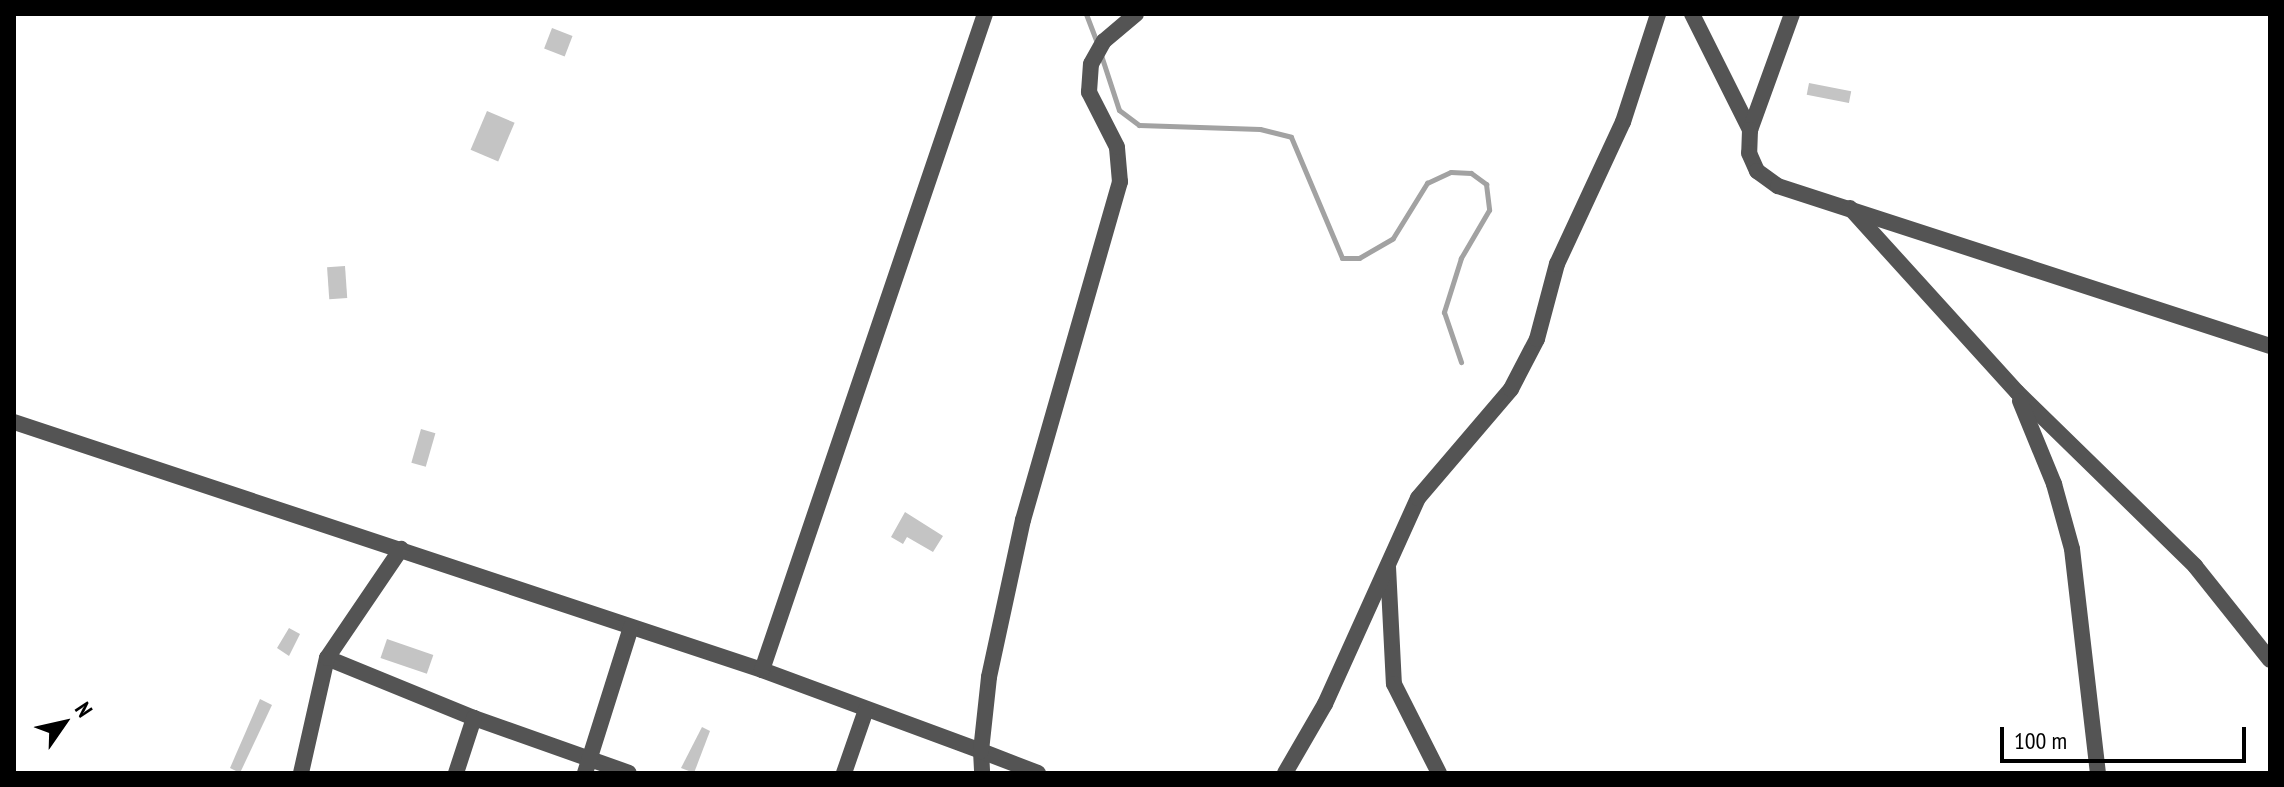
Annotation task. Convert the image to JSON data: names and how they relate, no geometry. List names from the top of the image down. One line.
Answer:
{"scale_bar":"100 m","north":"top right"}
